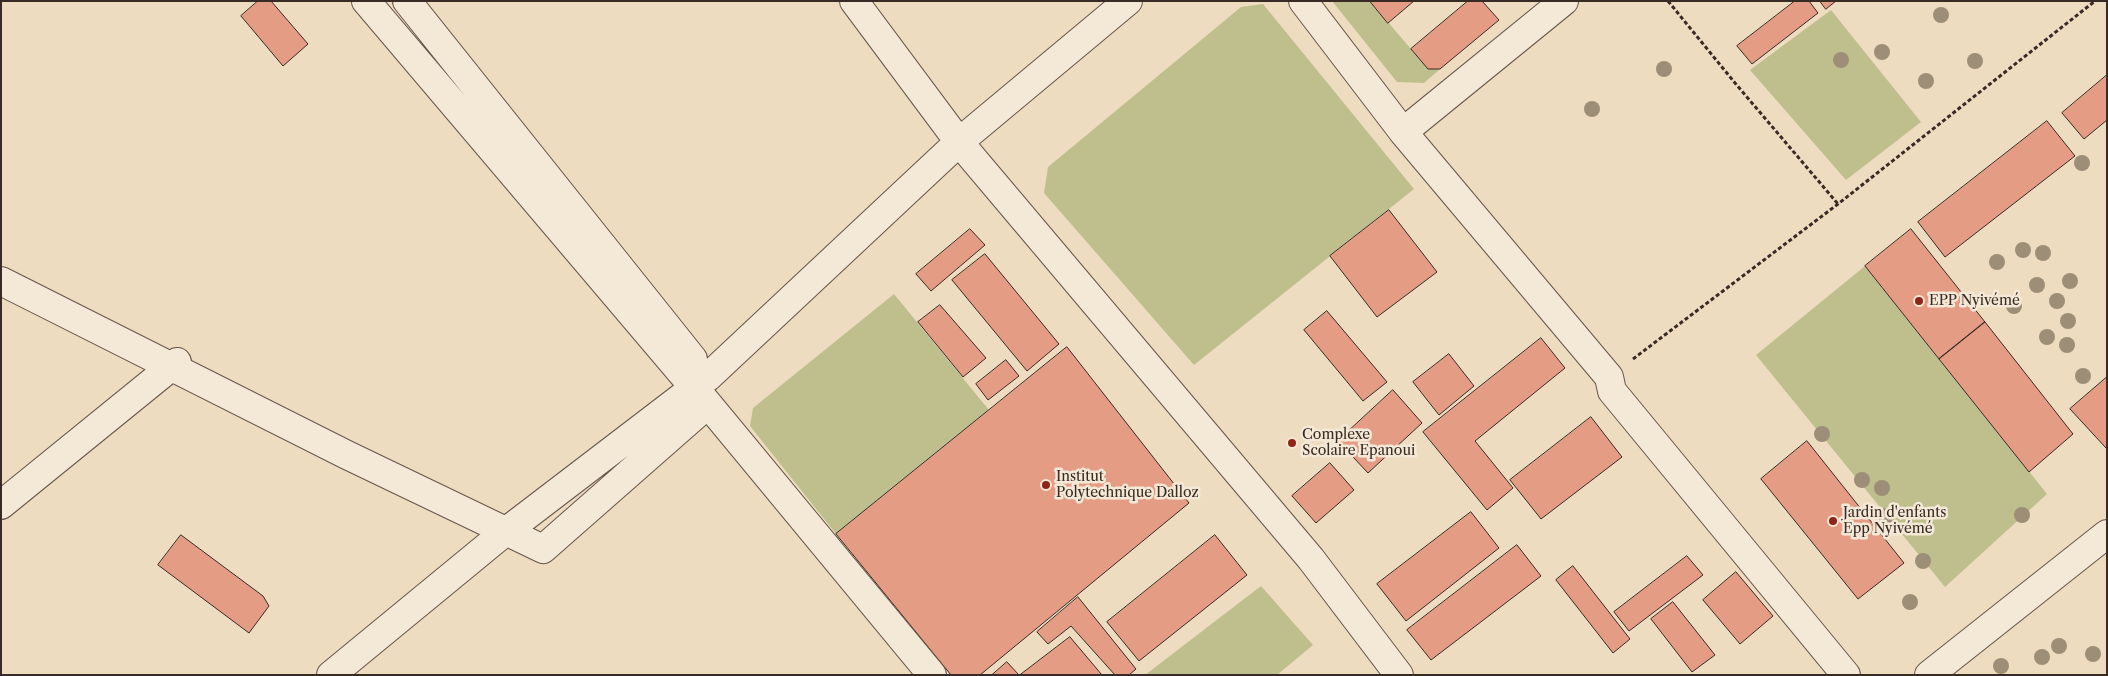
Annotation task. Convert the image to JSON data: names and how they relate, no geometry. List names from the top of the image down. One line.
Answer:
{"places":["EPP Nyivémé","Complexe Scolaire Epanoui","Institut Polytechnique Dalloz","Jardin d'enfants Epp Nyivémé"]}
